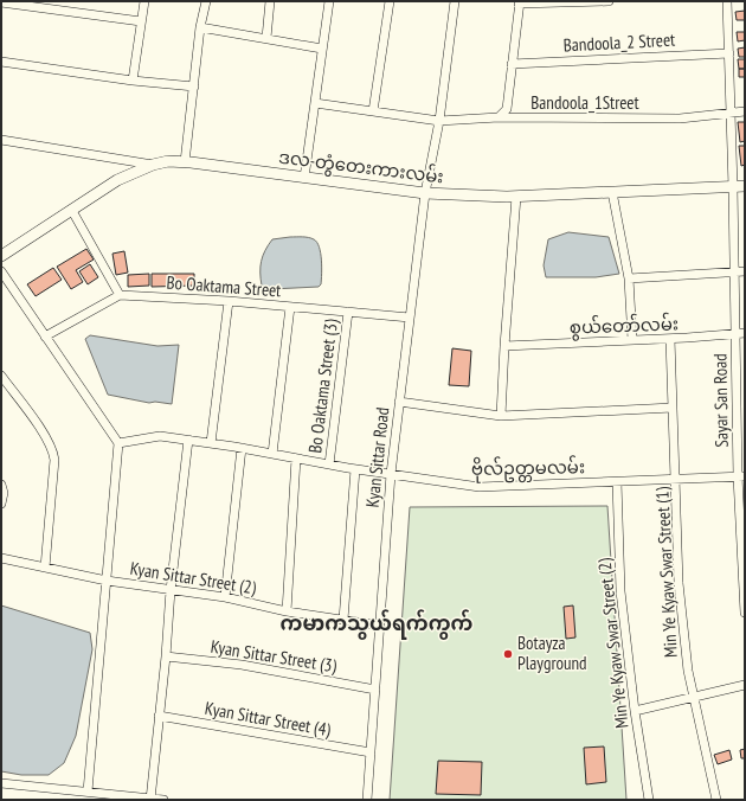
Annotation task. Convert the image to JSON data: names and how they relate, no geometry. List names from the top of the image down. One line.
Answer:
{"streets":{"main road":["ဒလ-တွံတေးကားလမ်း"],"street":["Bandoola_2 Street","Bandoola_1Street","Bo Oaktama Street","စွယ်တော်လမ်း","Bo Oaktama Street (3)","Sayar San Road","Kyan Sittar Road","ဗိုလ်ဥတ္တမလမ်း","Min Ye Kyaw Swar Street (1)","Kyan Sittar Street (2)","Min Ye Kyaw Swar Street (2)","Kyan Sittar Street (3)","Kyan Sittar Street (4)"]},"crossings":[["Bandoola_2 Street","Sayar San Road"],["Bandoola_1Street","Sayar San Road"],["Bandoola_1Street","Kyan Sittar Road"],["ဒလ-တွံတေးကားလမ်း","Sayar San Road"],["ဒလ-တွံတေးကားလမ်း","Kyan Sittar Road"],["Bo Oaktama Street","Bo Oaktama Street (3)"],["Bo Oaktama Street","Kyan Sittar Road"],["စွယ်တော်လမ်း","Sayar San Road"],["စွယ်တော်လမ်း","Min Ye Kyaw Swar Street (1)"],["Bo Oaktama Street (3)","ဗိုလ်ဥတ္တမလမ်း"],["Bo Oaktama Street (3)","Kyan Sittar Street (2)"],["Sayar San Road","ဗိုလ်ဥတ္တမလမ်း"],["Kyan Sittar Road","ဗိုလ်ဥတ္တမလမ်း"],["Kyan Sittar Road","Kyan Sittar Street (2)"],["Kyan Sittar Road","Kyan Sittar Street (3)"],["Kyan Sittar Road","Kyan Sittar Street (4)"],["ဗိုလ်ဥတ္တမလမ်း","Min Ye Kyaw Swar Street (1)"],["ဗိုလ်ဥတ္တမလမ်း","Min Ye Kyaw Swar Street (2)"]],"districts":["ကမာကသွယ်ရက်ကွက်"],"places":["Botayza Playground"]}
